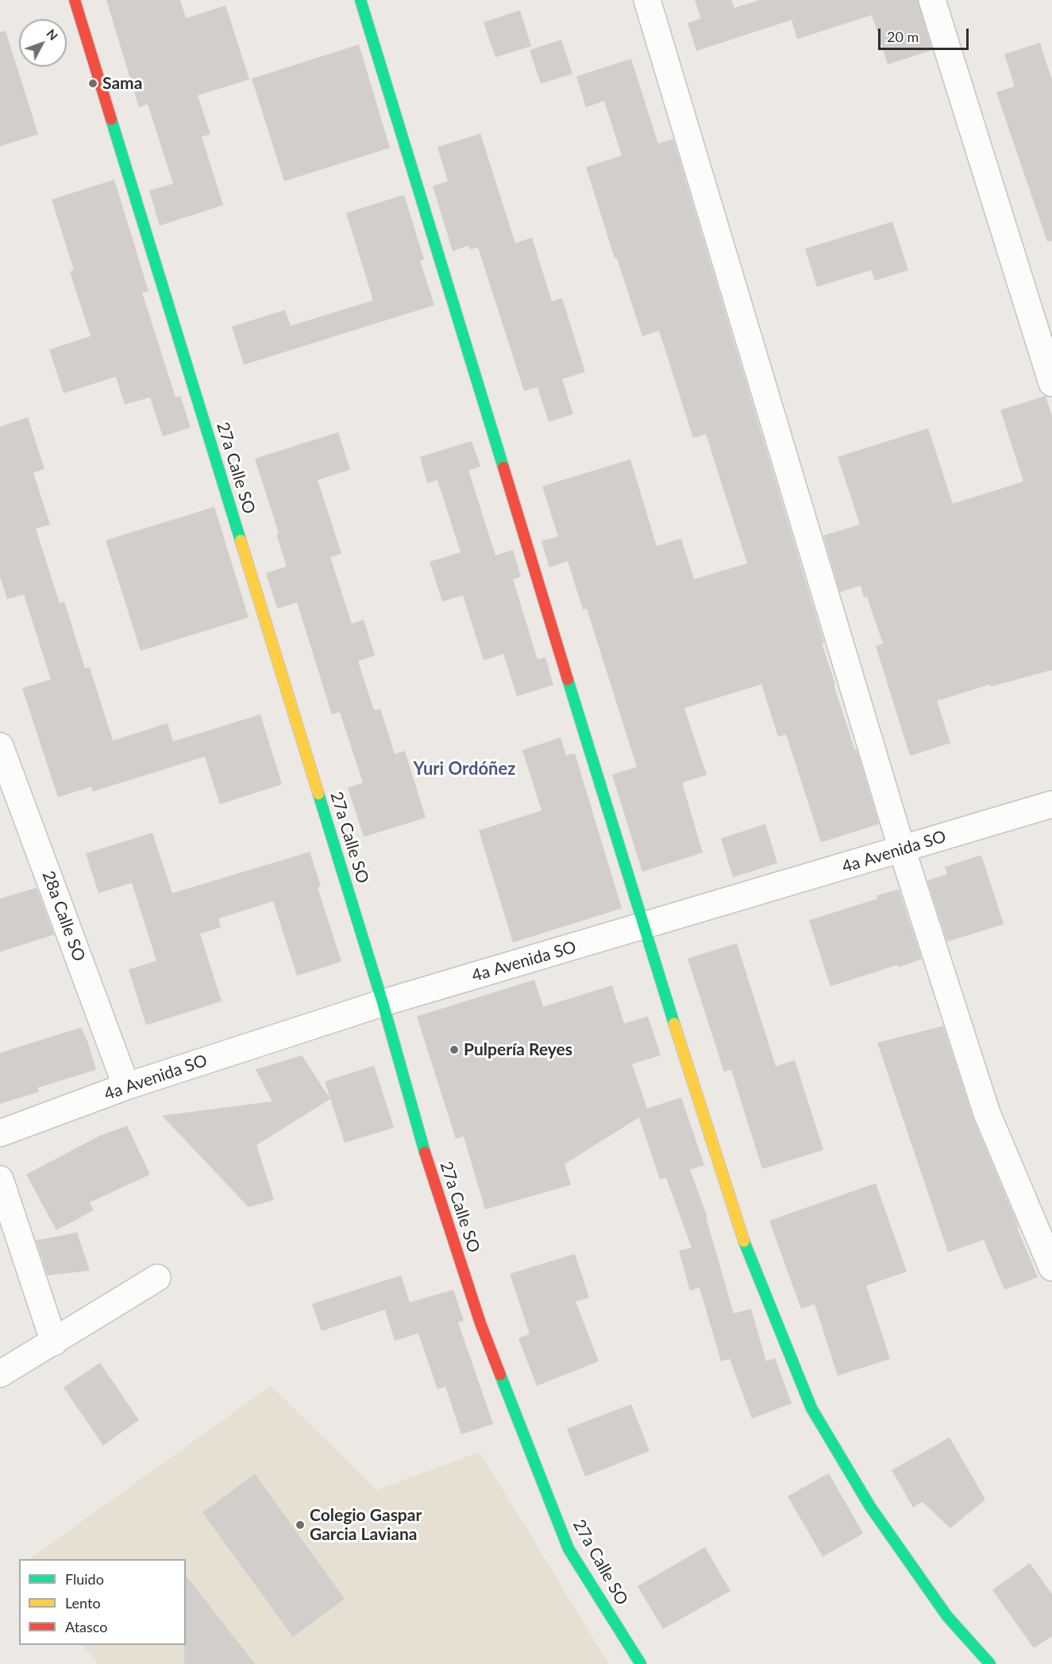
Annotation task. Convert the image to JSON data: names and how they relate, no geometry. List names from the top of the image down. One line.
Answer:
{"streets":{"street":["27a Calle SO","4a Avenida SO","28a Calle SO"]},"crossings":[["27a Calle SO","4a Avenida SO"],["4a Avenida SO","28a Calle SO"]],"districts":["Yuri Ordóñez"],"places":["Sama","Pulpería Reyes","Colegio Gaspar Garcia Laviana"],"legend":["Fluido","Lento","Atasco"],"scale_bar":"20 m","north":"top right"}
